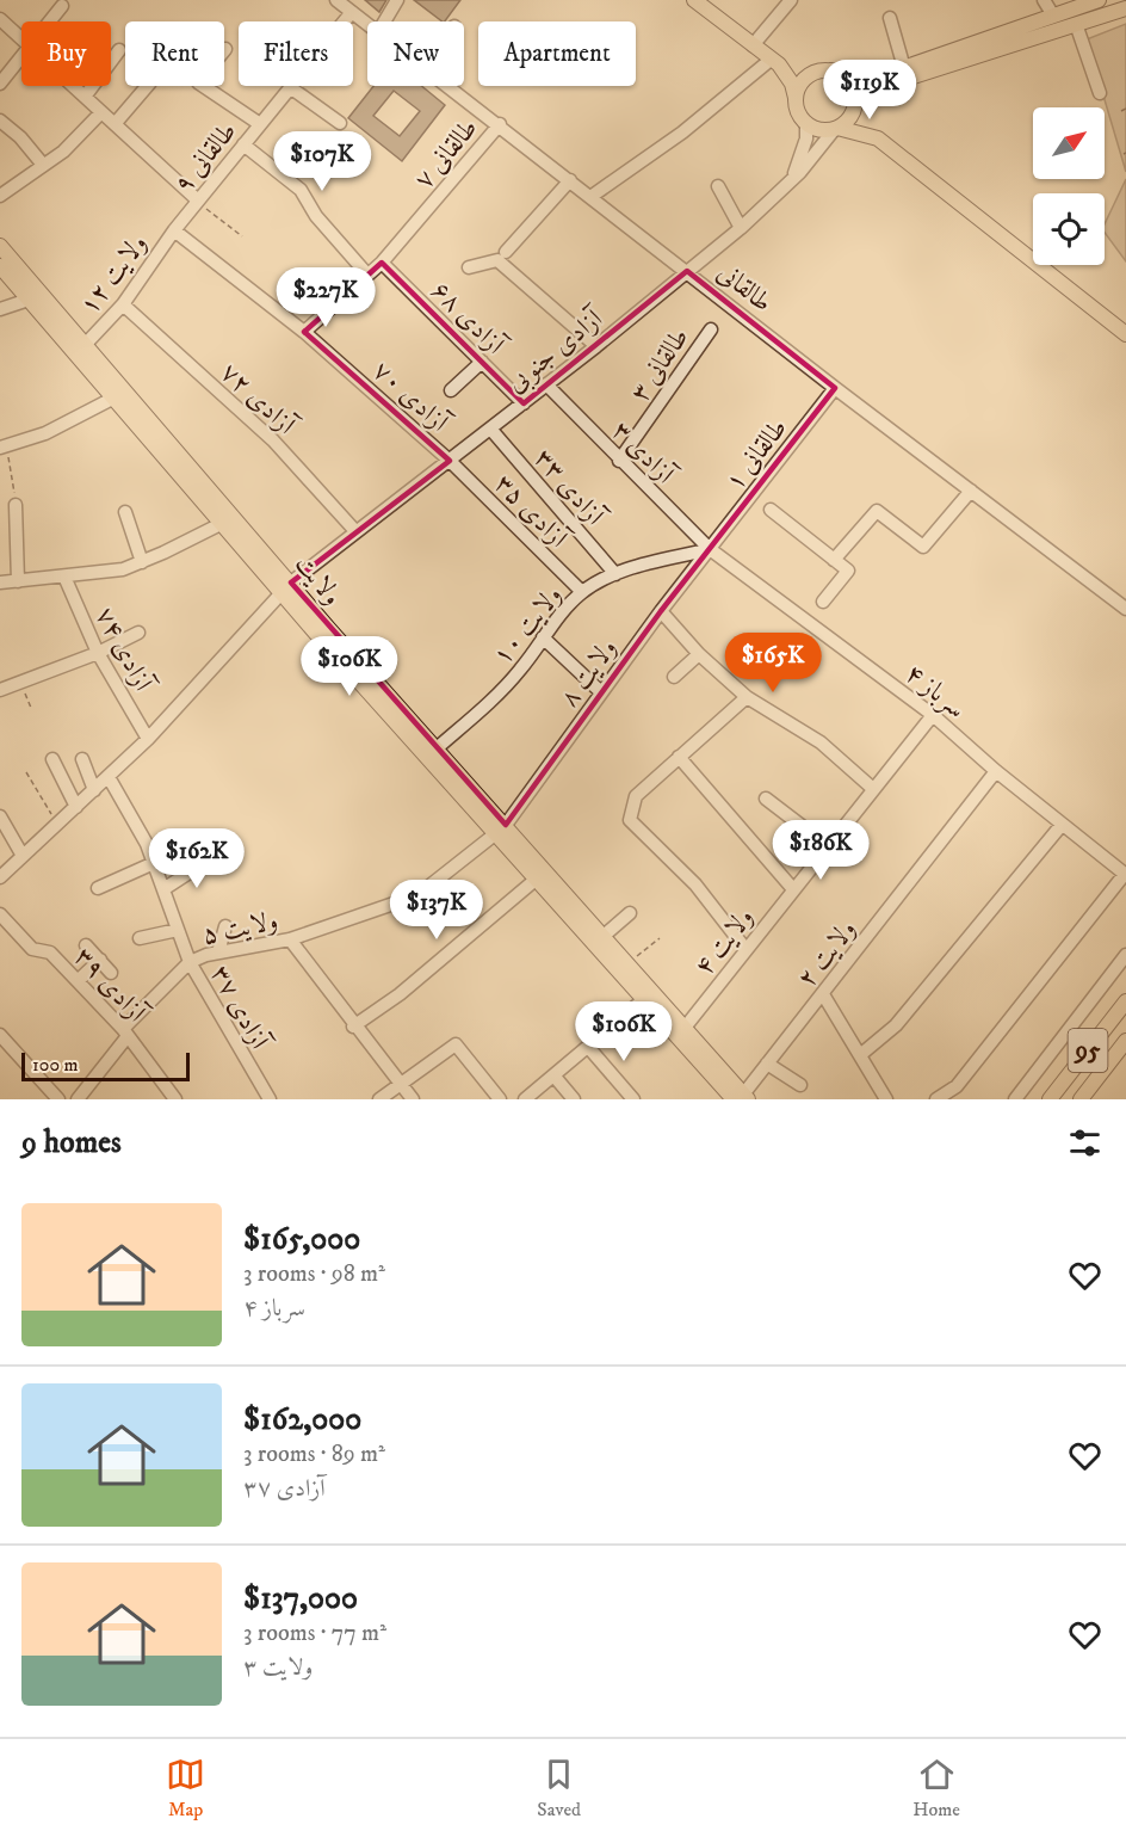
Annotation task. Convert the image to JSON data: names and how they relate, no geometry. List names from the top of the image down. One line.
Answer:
{"streets":{"main road":["ولایت","95"],"street":["طالقانی ۷","طالقانی ۹","ولایت ۱۲","طالقانی","آزادی ۶۸","آزادی جنوبی","طالقانی ۳","آزادی ۷۰","آزادی ۷۲","آزادی ۳","طالقانی ۱","آزادی ۳۳","آزادی ۳۵","ولایت ۱۰","آزادی ۷۴","ولایت ۸","سرباز ۴","ولایت ۵","ولایت ۴","ولایت ۲","آزادی ۳۹","آزادی ۳۷"]},"crossings":[["طالقانی ۷","طالقانی"],["طالقانی ۷","آزادی ۶۸"],["طالقانی ۷","آزادی ۷۰"],["طالقانی ۹","ولایت ۱۲"],["طالقانی ۹","طالقانی"],["طالقانی ۹","آزادی ۷۰"],["ولایت ۱۲","آزادی ۷۰"],["ولایت ۱۲","آزادی ۷۲"],["ولایت ۱۲","ولایت"],["طالقانی","آزادی جنوبی"],["طالقانی","طالقانی ۱"],["آزادی ۶۸","آزادی جنوبی"],["آزادی جنوبی","آزادی ۷۰"],["آزادی جنوبی","آزادی ۷۲"],["آزادی جنوبی","آزادی ۳"],["آزادی جنوبی","آزادی ۳۳"],["آزادی جنوبی","آزادی ۳۵"],["آزادی جنوبی","ولایت"],["آزادی جنوبی","آزادی ۷۴"],["آزادی جنوبی","آزادی ۳۷"],["طالقانی ۳","آزادی ۳"],["آزادی ۷۰","آزادی ۳۵"],["آزادی ۳","طالقانی ۱"],["آزادی ۳","ولایت ۱۰"],["آزادی ۳","ولایت ۸"],["آزادی ۳","سرباز ۴"],["طالقانی ۱","ولایت ۱۰"],["طالقانی ۱","ولایت ۸"],["طالقانی ۱","سرباز ۴"],["آزادی ۳۳","ولایت ۱۰"],["آزادی ۳۵","ولایت ۱۰"],["ولایت","ولایت ۱۰"],["ولایت","ولایت ۸"],["ولایت","ولایت ۵"],["ولایت","ولایت ۴"],["ولایت","ولایت ۲"],["ولایت ۱۰","ولایت ۸"],["ولایت ۱۰","سرباز ۴"],["ولایت ۸","سرباز ۴"],["ولایت ۸","ولایت ۵"],["سرباز ۴","ولایت ۴"],["سرباز ۴","ولایت ۲"],["ولایت ۵","آزادی ۳۹"],["ولایت ۵","آزادی ۳۷"]],"scale_bar":"100 m","north":"top right","page":{"chip":["Buy","Rent","Filters","New","Apartment"],"price":["$119K","$107K","$227K","$165K","$106K","$186K","$162K","$137K","$106K"],"scale":"100 m","heading":"9 homes","list":[{"name":"$165,000","note":"3 rooms · 98 m² · سرباز ۴"},{"name":"$162,000","note":"3 rooms · 89 m² · آزادی ۳۷"},{"name":"$137,000","note":"3 rooms · 77 m² · ولایت ۳"}],"tabs":["Map","Saved","Home"]}}
